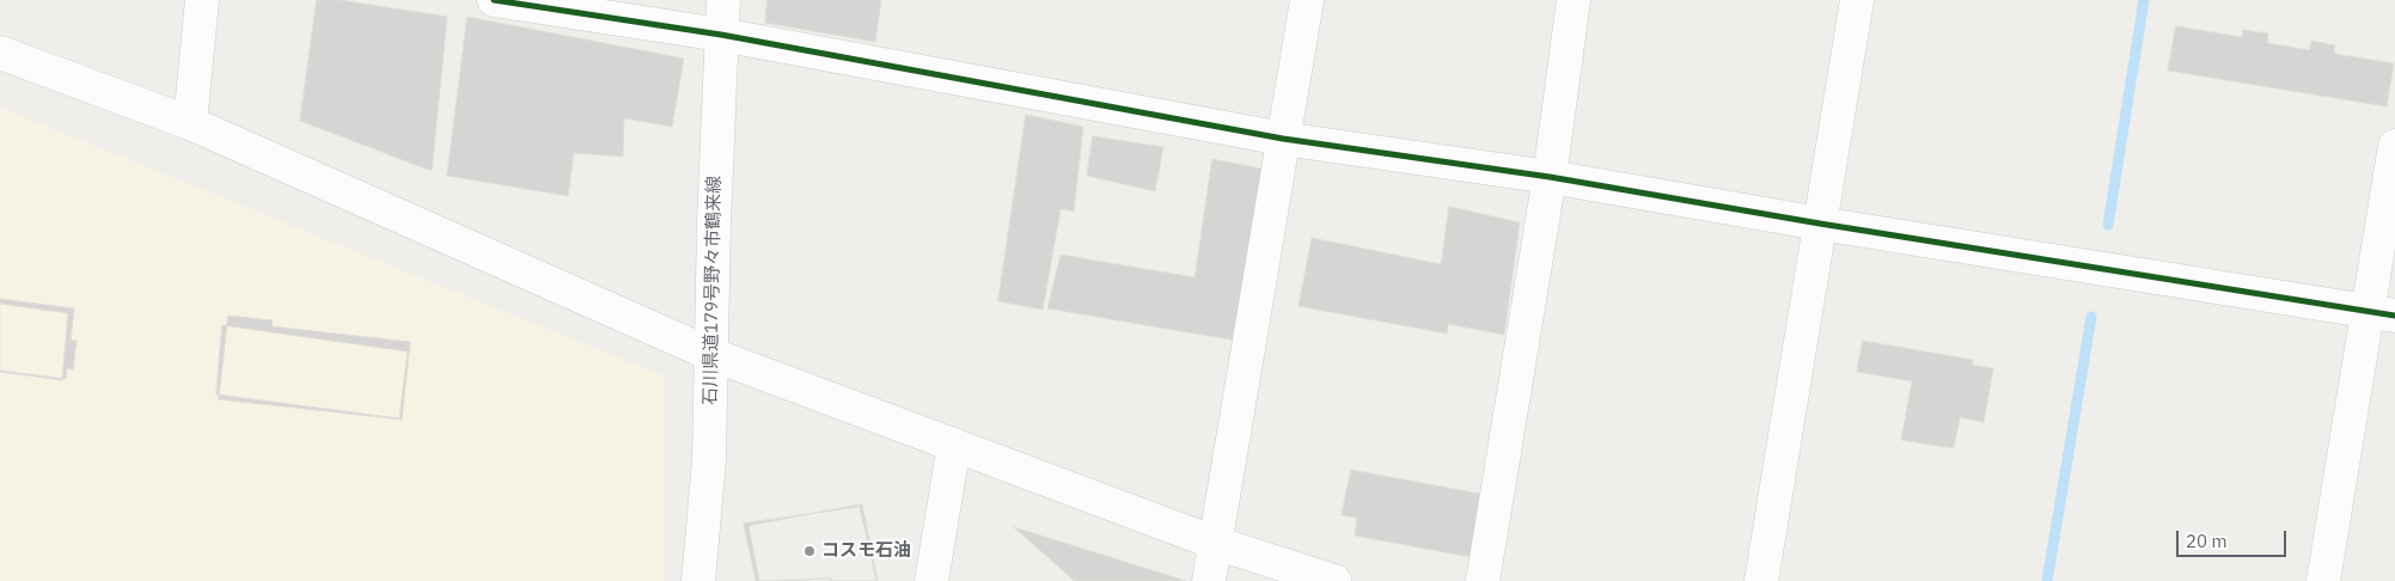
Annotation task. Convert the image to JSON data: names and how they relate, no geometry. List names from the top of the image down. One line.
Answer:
{"streets":{"street":["石川県道179号野々市鶴来線"]},"places":["コスモ石油"],"scale_bar":"20 m"}
